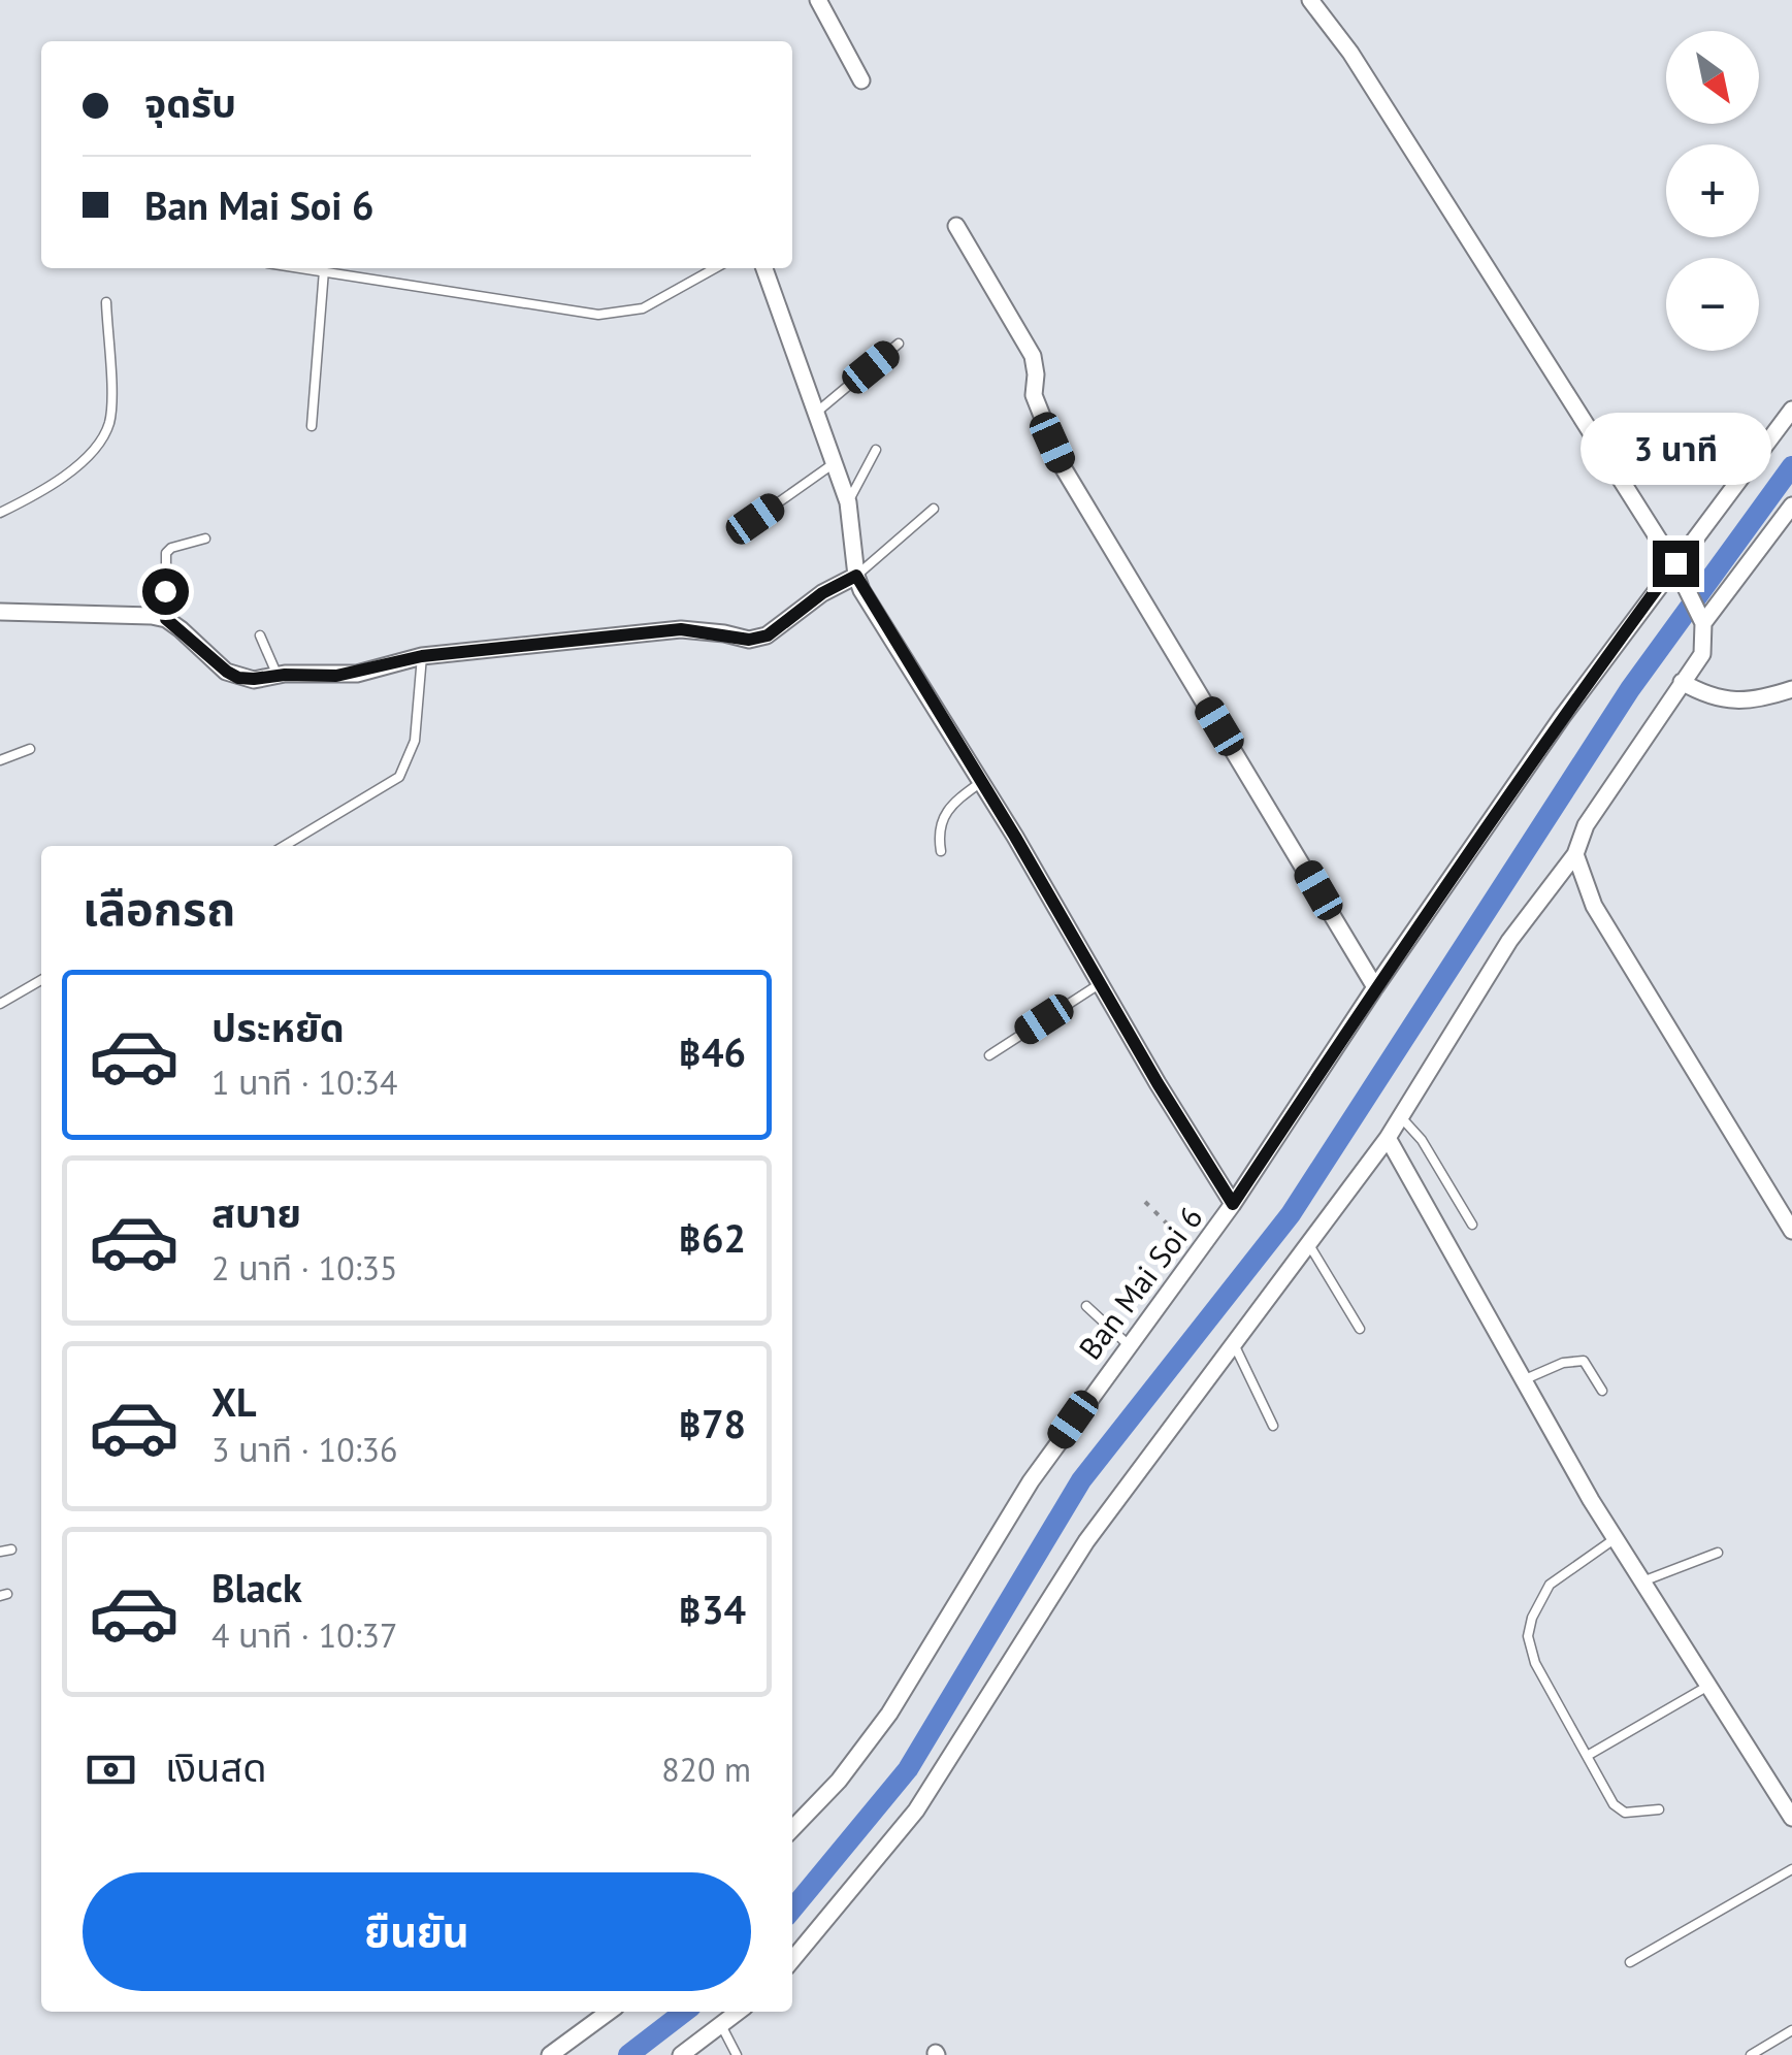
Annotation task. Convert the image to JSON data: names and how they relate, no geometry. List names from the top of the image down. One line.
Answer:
{"streets":{"street":["Ban Mai Soi 6"]},"north":"bottom right","page":{"map_buttons":["+","−"],"banner":["จุดรับ","Ban Mai Soi 6"],"bubble":"3 นาที","heading":"เลือกรถ","list":[{"name":"ประหยัด","note":"1 นาที · 10:34","value":"฿46"},{"name":"สบาย","note":"2 นาที · 10:35","value":"฿62"},{"name":"XL","note":"3 นาที · 10:36","value":"฿78"},{"name":"Black","note":"4 นาที · 10:37","value":"฿34"}],"pay":["เงินสด","820 m"],"buttons":"ยืนยัน"}}
